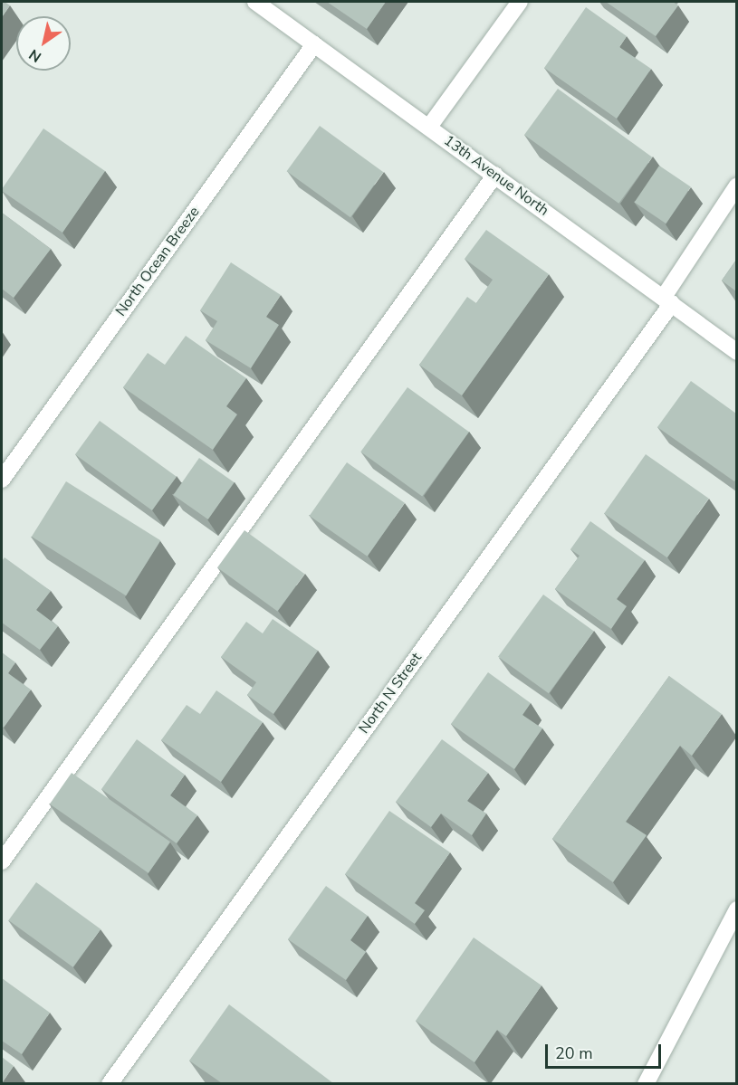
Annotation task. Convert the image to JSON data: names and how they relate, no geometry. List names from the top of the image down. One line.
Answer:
{"streets":{"street":["13th Avenue North","North Ocean Breeze","North N Street"]},"crossings":[["13th Avenue North","North Ocean Breeze"],["13th Avenue North","North N Street"]],"scale_bar":"20 m","north":"bottom left"}
